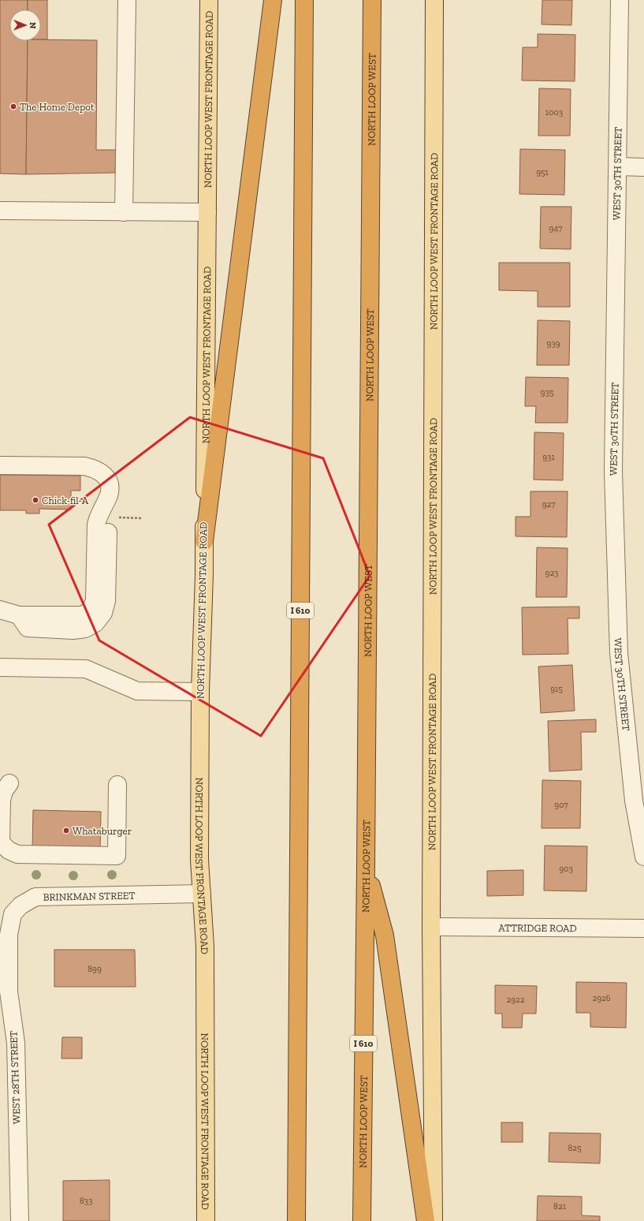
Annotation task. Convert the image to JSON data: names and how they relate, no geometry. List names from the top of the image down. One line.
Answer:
{"streets":{"highway":["NORTH LOOP WEST","I 610"],"main road":["NORTH LOOP WEST FRONTAGE ROAD"],"street":["WEST 30TH STREET","BRINKMAN STREET","ATTRIDGE ROAD","WEST 28TH STREET"]},"crossings":[["NORTH LOOP WEST FRONTAGE ROAD","BRINKMAN STREET"],["NORTH LOOP WEST FRONTAGE ROAD","ATTRIDGE ROAD"],["BRINKMAN STREET","WEST 28TH STREET"]],"places":["The Home Depot","Chick-fil-A","Whataburger"],"house_numbers":["1003","951","947","939","935","931","927","923","915","907","903","899","2926","2922","825","833","821"],"north":"right"}
